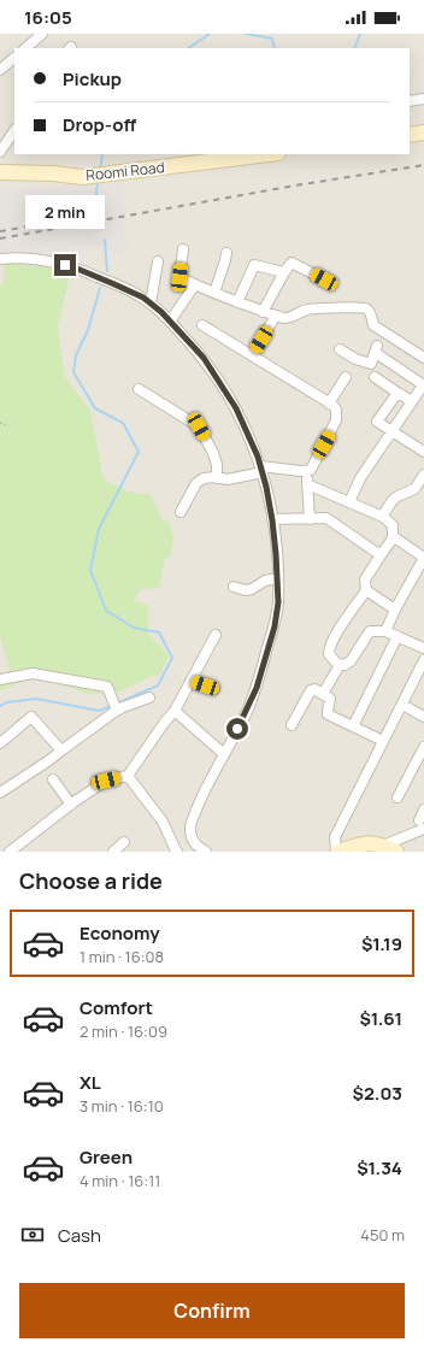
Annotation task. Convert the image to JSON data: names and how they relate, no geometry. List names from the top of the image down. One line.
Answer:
{"streets":{"street":["Roomi Road"]},"page":{"status":"16:05","banner":["Pickup","Drop-off"],"bubble":"2 min","heading":"Choose a ride","list":[{"name":"Economy","note":"1 min · 16:08","value":"$1.19"},{"name":"Comfort","note":"2 min · 16:09","value":"$1.61"},{"name":"XL","note":"3 min · 16:10","value":"$2.03"},{"name":"Green","note":"4 min · 16:11","value":"$1.34"}],"pay":["Cash","450 m"],"buttons":"Confirm"}}
